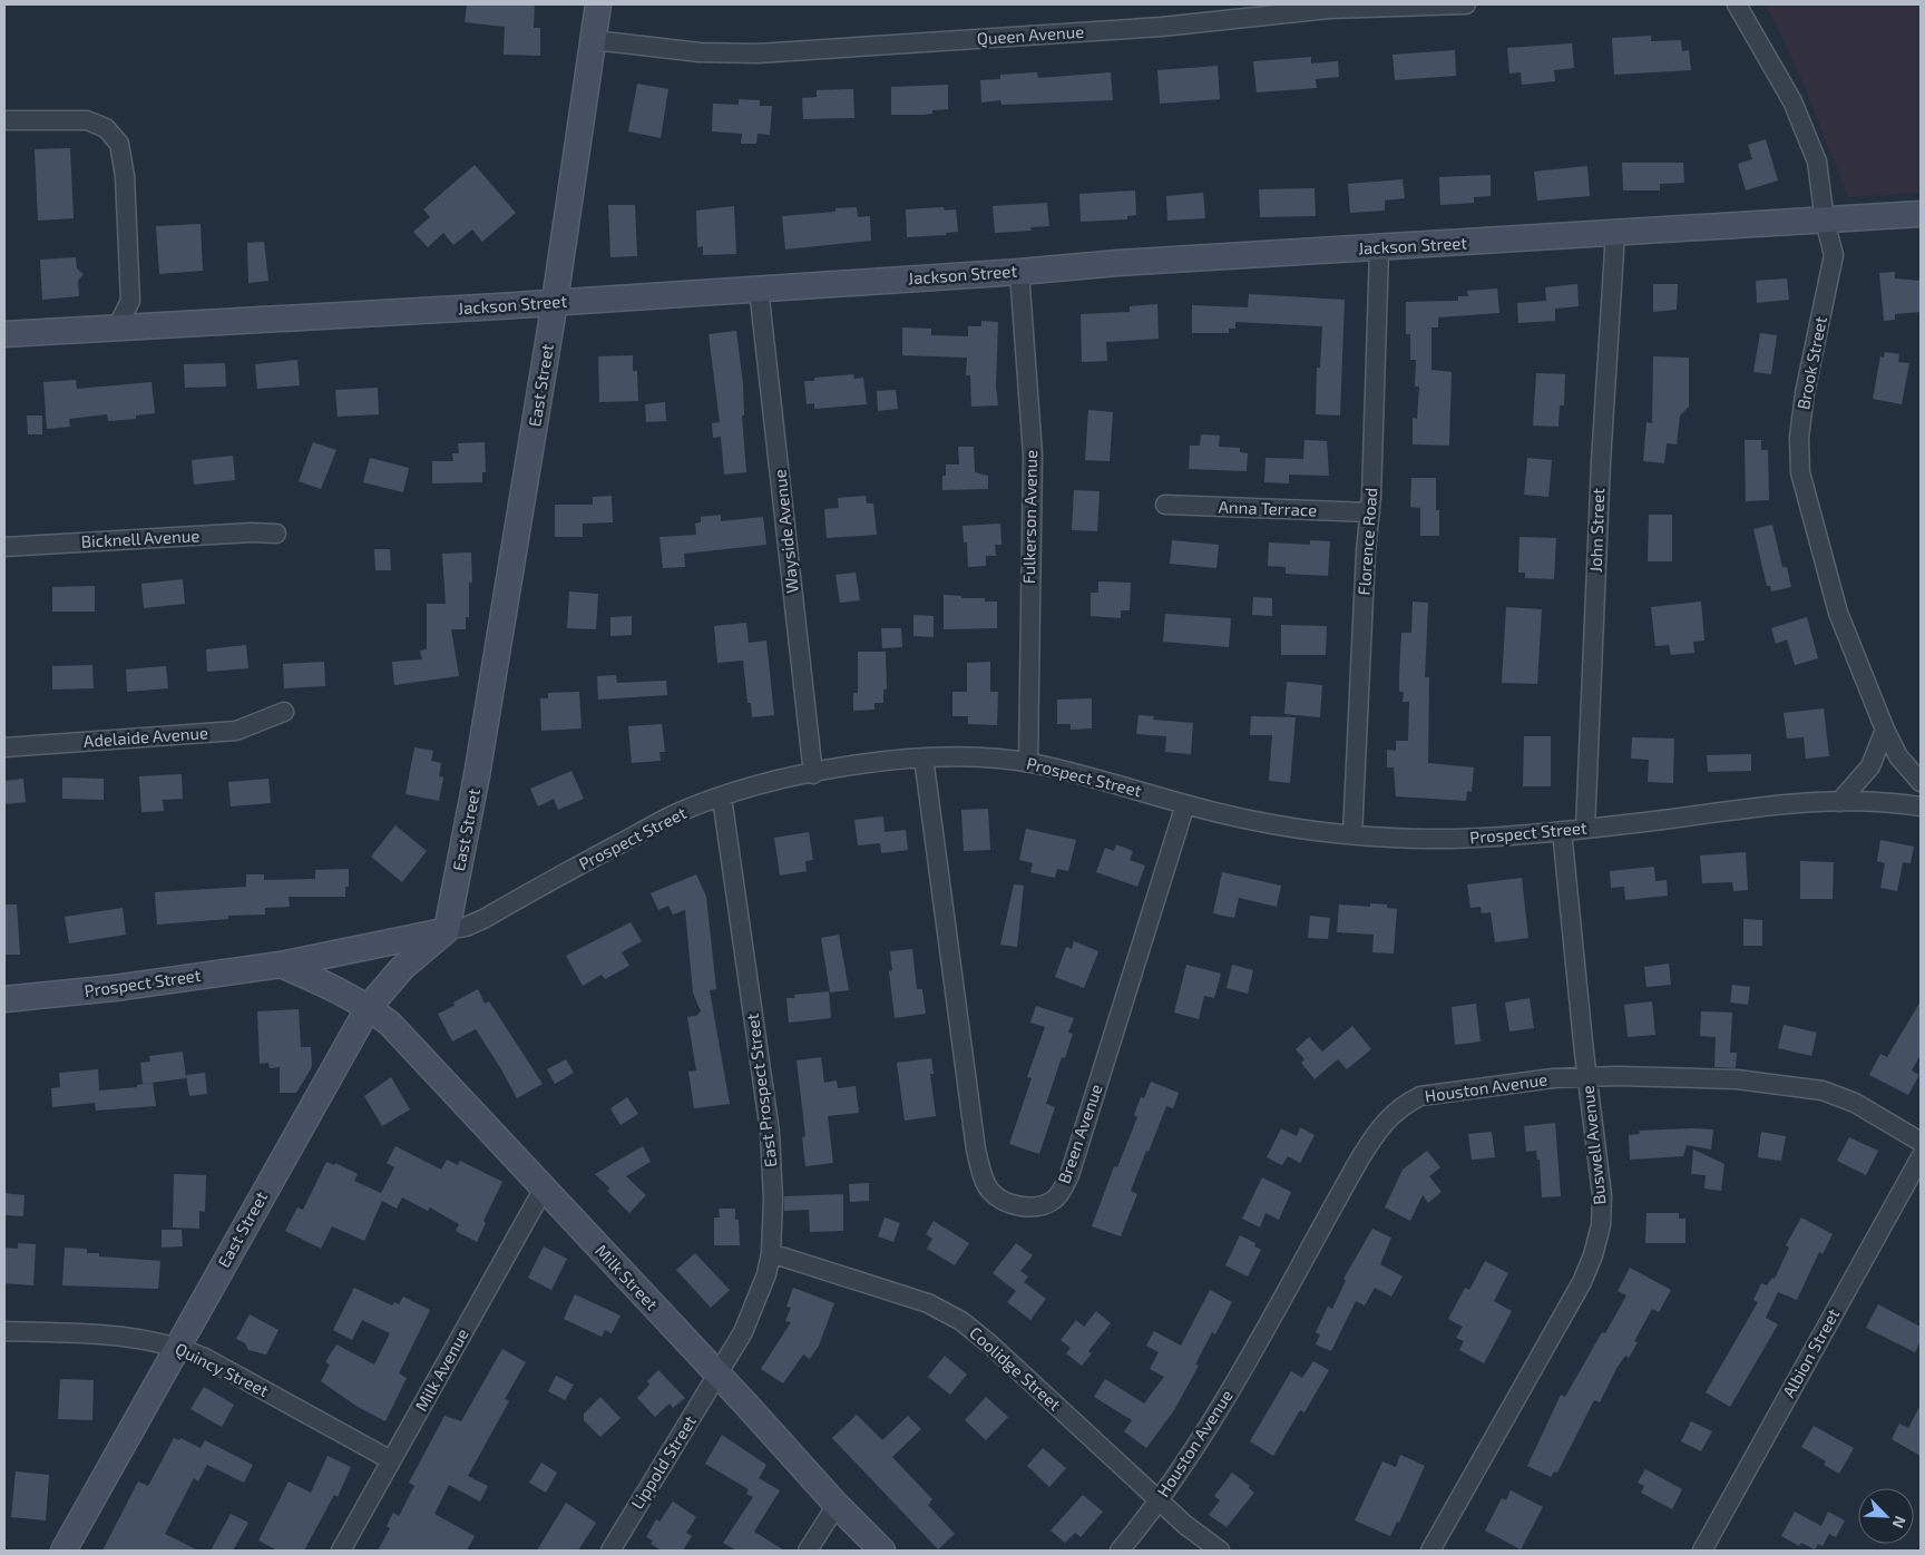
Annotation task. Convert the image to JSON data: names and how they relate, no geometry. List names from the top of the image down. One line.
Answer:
{"streets":{"main road":["Jackson Street","East Street","Prospect Street","Milk Street"],"street":["Queen Avenue","Brook Street","Anna Terrace","Fulkerson Avenue","John Street","Wayside Avenue","Bicknell Avenue","Florence Road","Adelaide Avenue","Houston Avenue","East Prospect Street","Breen Avenue","Buswell Avenue","Albion Street","Coolidge Street","Quincy Street","Milk Avenue","Lippold Street"]},"crossings":[["Queen Avenue","East Street"],["Jackson Street","Brook Street"],["Jackson Street","East Street"],["Jackson Street","Fulkerson Avenue"],["Jackson Street","John Street"],["Jackson Street","Wayside Avenue"],["Jackson Street","Florence Road"],["East Street","Prospect Street"],["East Street","Milk Street"],["East Street","Quincy Street"],["Anna Terrace","Florence Road"],["Fulkerson Avenue","Prospect Street"],["John Street","Prospect Street"],["Wayside Avenue","Prospect Street"],["Florence Road","Prospect Street"],["Prospect Street","East Prospect Street"],["Prospect Street","Breen Avenue"],["Prospect Street","Buswell Avenue"],["Houston Avenue","Buswell Avenue"],["Houston Avenue","Coolidge Street"],["East Prospect Street","Milk Street"],["East Prospect Street","Coolidge Street"],["East Prospect Street","Lippold Street"],["Milk Street","Milk Avenue"],["Milk Street","Lippold Street"],["Quincy Street","Milk Avenue"]],"north":"bottom right"}
